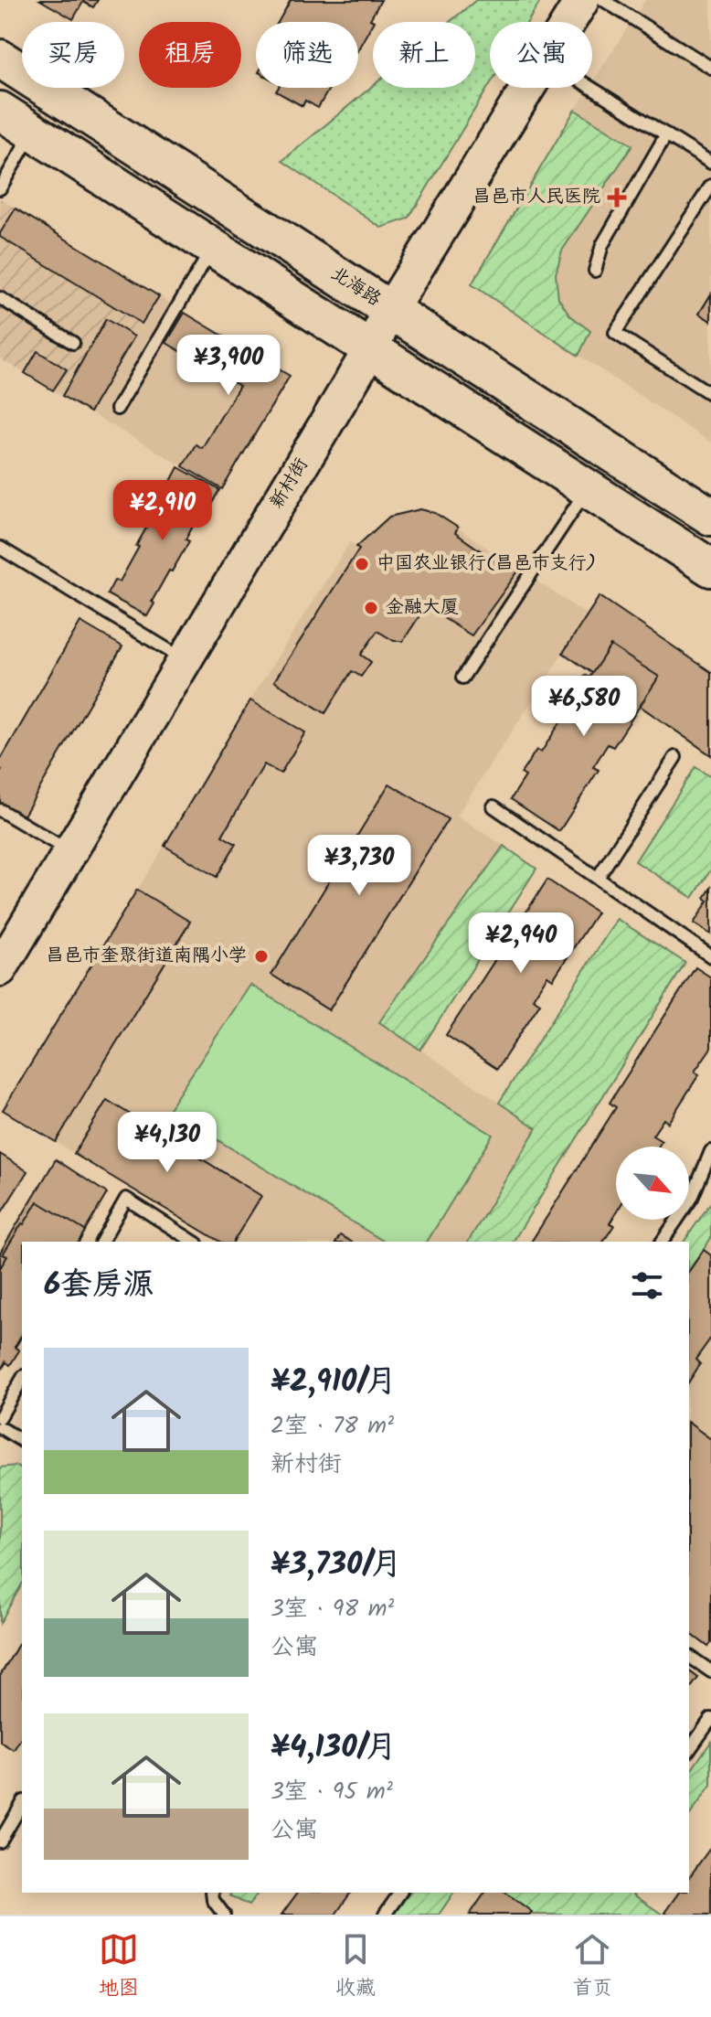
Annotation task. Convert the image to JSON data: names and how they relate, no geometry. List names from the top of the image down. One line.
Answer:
{"streets":{"main road":["北海路"],"street":["新村街"]},"crossings":[["北海路","新村街"]],"places":{"health":["昌邑市人民医院"],"other":["中国农业银行(昌邑市支行)","金融大厦","昌邑市奎聚街道南隅小学"]},"north":"bottom right","page":{"chip":["买房","租房","筛选","新上","公寓"],"price":["¥3,900","¥2,910","¥6,580","¥3,730","¥2,940","¥4,130"],"heading":"6套房源","list":[{"name":"¥2,910/月","note":"2室 · 78 m² · 新村街"},{"name":"¥3,730/月","note":"3室 · 98 m² · 公寓"},{"name":"¥4,130/月","note":"3室 · 95 m² · 公寓"}],"tabs":["地图","收藏","首页"]}}
